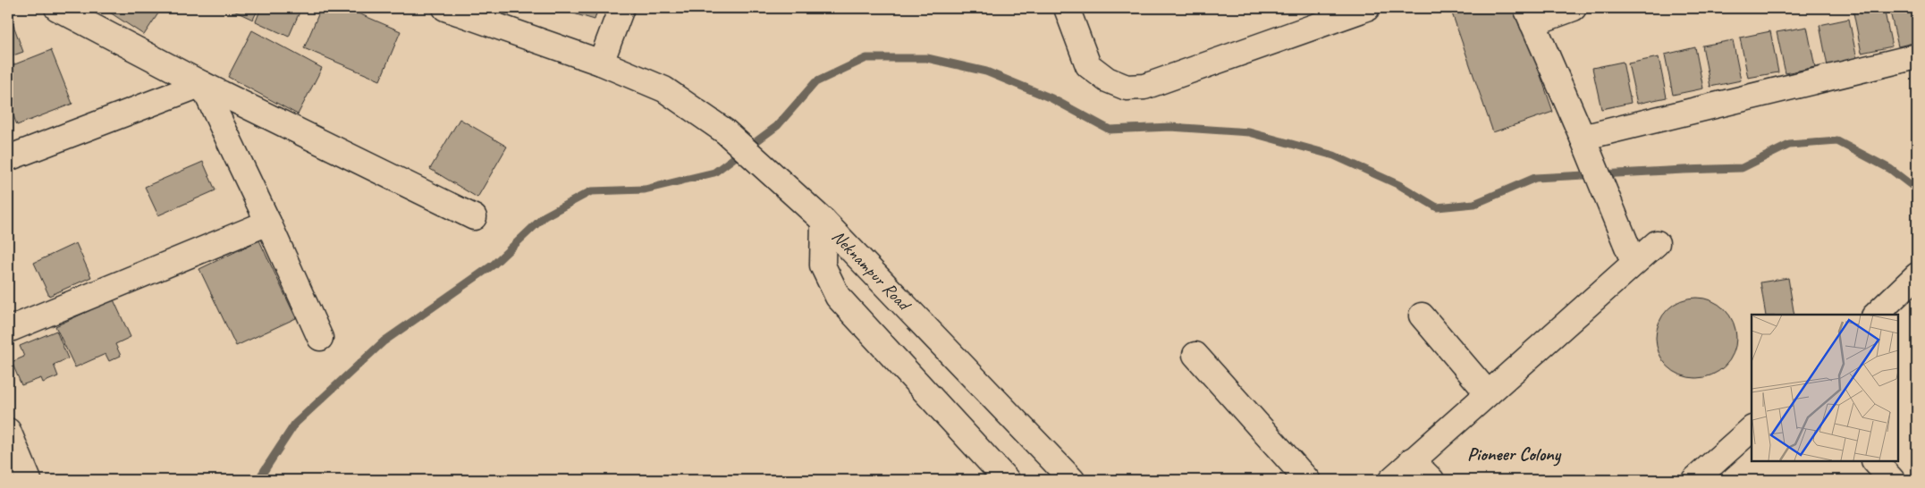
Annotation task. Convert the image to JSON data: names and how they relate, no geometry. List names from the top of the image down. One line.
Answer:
{"streets":{"street":["Neknampur Road"]},"districts":["Pioneer Colony"]}
